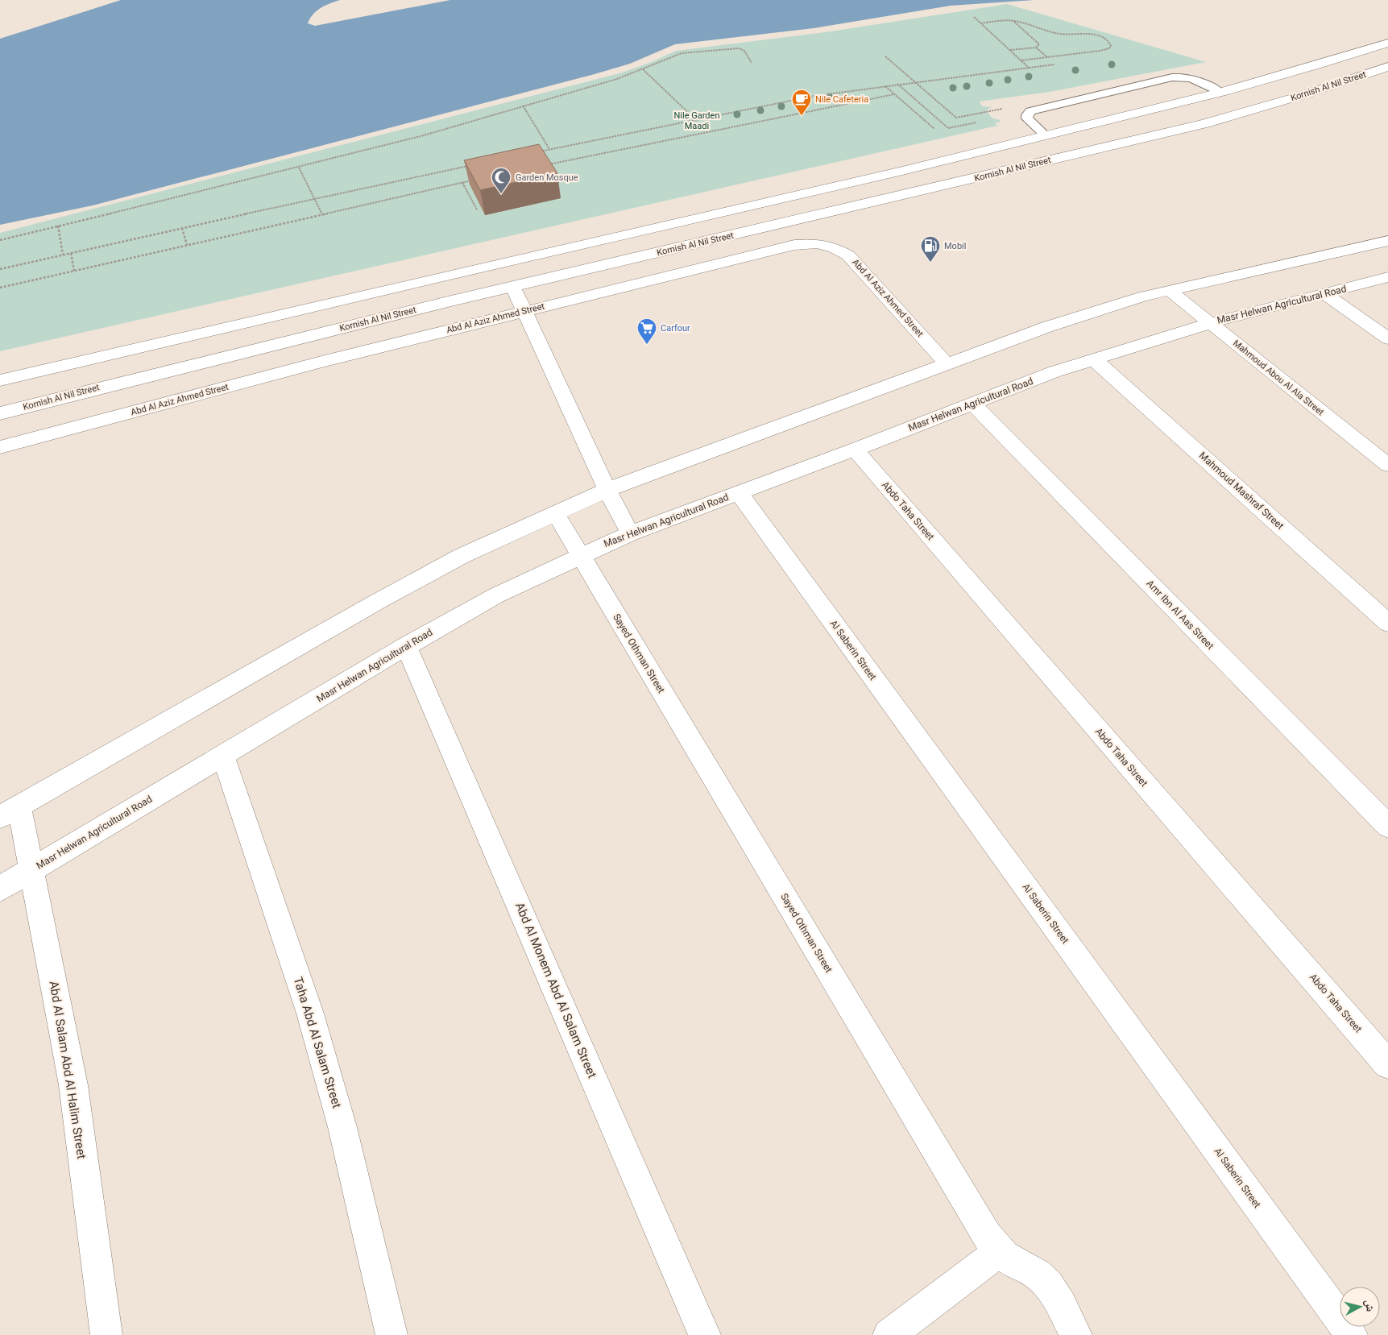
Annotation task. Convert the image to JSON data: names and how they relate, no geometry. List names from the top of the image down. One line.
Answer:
{"streets":{"main road":["Kornish Al Nil Street","Abd Al Aziz Ahmed Street","Masr Helwan Agricultural Road","Mahmoud Abou Al Ala Street","Mahmoud Mashraf Street","Abdo Taha Street","Amr Ibn Al Aas Street","Al Saberin Street","Sayed Othman Street","Abd Al Monem Abd Al Salam Street","Taha Abd Al Salam Street","Abd Al Salam Abd Al Halim Street"]},"crossings":[["Masr Helwan Agricultural Road","Mahmoud Abou Al Ala Street"],["Masr Helwan Agricultural Road","Mahmoud Mashraf Street"],["Masr Helwan Agricultural Road","Abdo Taha Street"],["Masr Helwan Agricultural Road","Amr Ibn Al Aas Street"],["Masr Helwan Agricultural Road","Al Saberin Street"],["Masr Helwan Agricultural Road","Sayed Othman Street"],["Masr Helwan Agricultural Road","Abd Al Monem Abd Al Salam Street"],["Masr Helwan Agricultural Road","Taha Abd Al Salam Street"],["Masr Helwan Agricultural Road","Abd Al Salam Abd Al Halim Street"]],"parks":["Nile Garden Maadi"],"places":{"cafe":["Nile Cafeteria"],"mosque":["Garden Mosque"],"fuel station":["Mobil"],"supermarket":["Carfour"]},"north":"right"}
